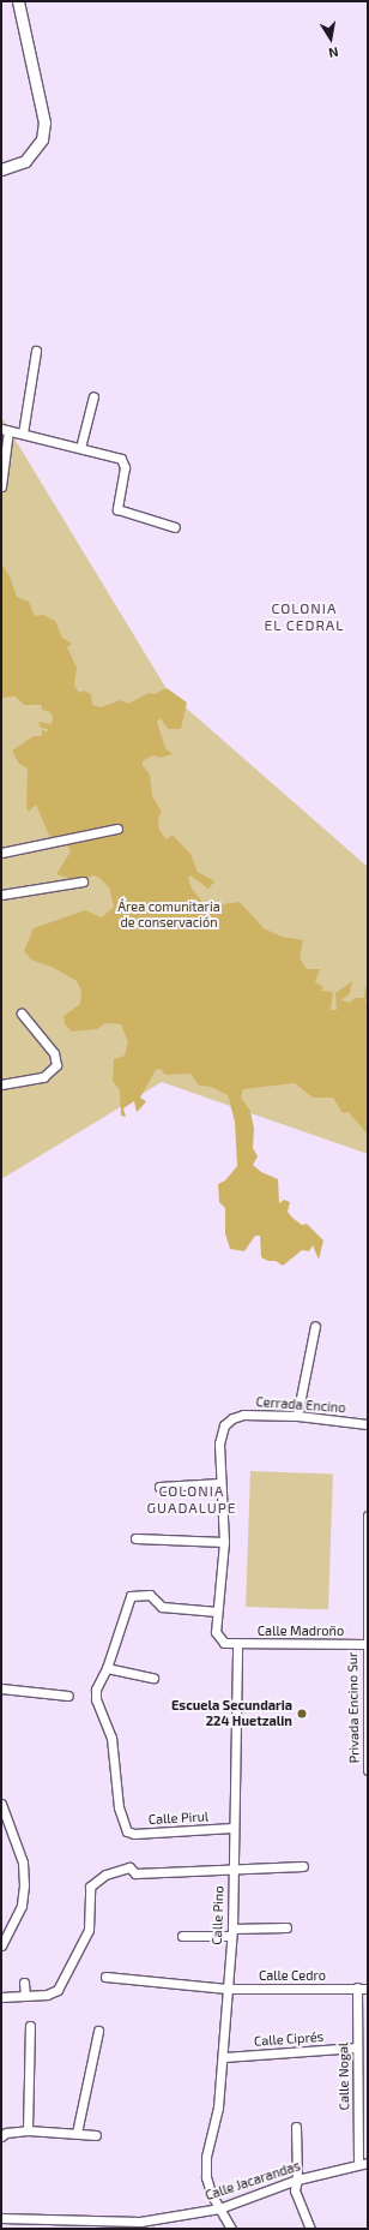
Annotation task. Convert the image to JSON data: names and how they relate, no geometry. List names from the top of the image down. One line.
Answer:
{"streets":{"street":["Cerrada Encino","Calle Madroño","Privada Encino Sur","Calle Pirul","Calle Pino","Calle Cedro","Calle Ciprés","Calle Nogal","Calle Jacarandas"]},"crossings":[["Calle Madroño","Privada Encino Sur"],["Calle Madroño","Calle Pino"],["Calle Pirul","Calle Pino"],["Calle Pino","Calle Cedro"],["Calle Pino","Calle Ciprés"],["Calle Pino","Calle Jacarandas"],["Calle Cedro","Calle Nogal"],["Calle Ciprés","Calle Nogal"],["Calle Nogal","Calle Jacarandas"]],"districts":["COLONIA EL CEDRAL","COLONIA GUADALUPE"],"parks":["Área comunitaria de conservación"],"places":["Escuela Secundaria 224 Huetzalin"],"north":"bottom"}
